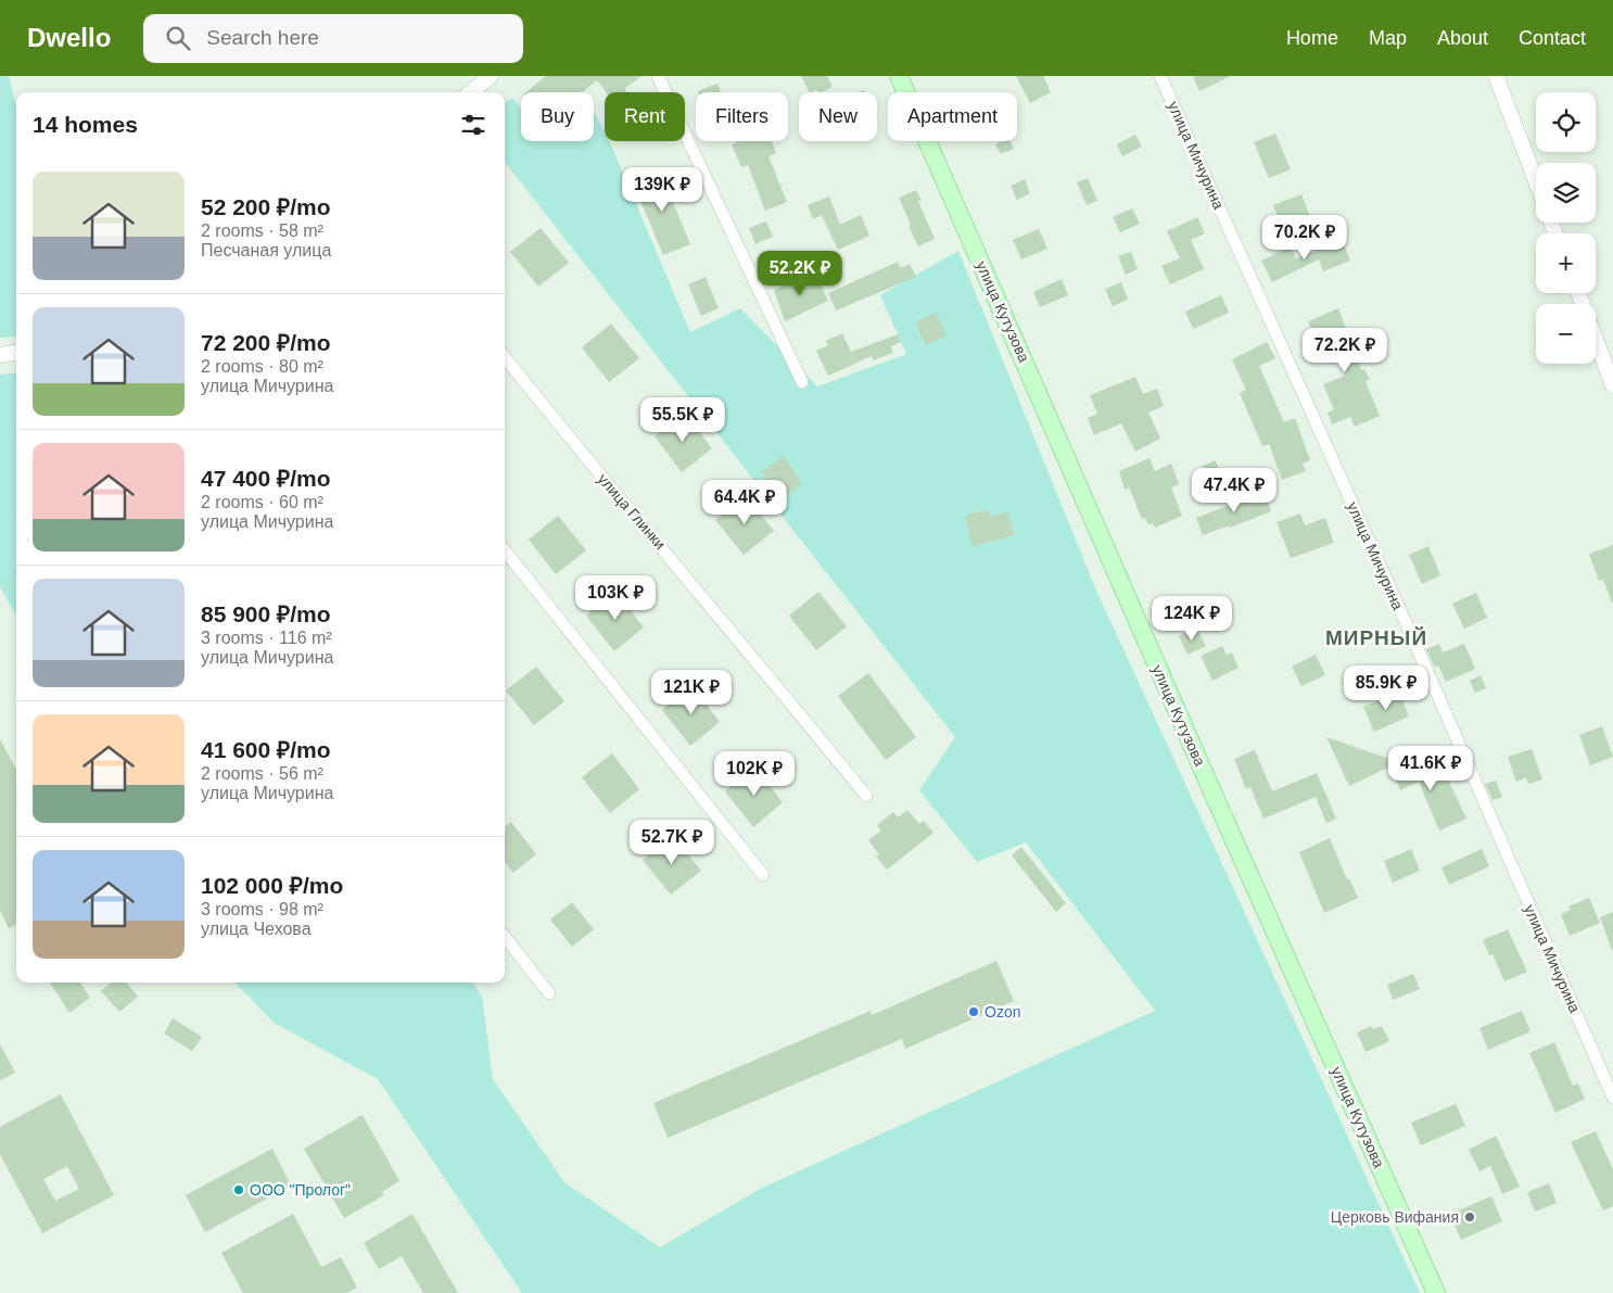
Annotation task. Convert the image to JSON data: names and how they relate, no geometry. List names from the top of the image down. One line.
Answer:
{"streets":{"main road":["улица Кутузова"],"street":["улица Мичурина","улица Глинки"]},"districts":["МИРНЫЙ"],"places":["Ozon","ООО \"Пролог\"","Церковь Вифания"],"page":{"header":"Dwello","search":"Search here","nav":["Home","Map","About","Contact"],"map_buttons":["+","−"],"chip":["Buy","Rent","Filters","New","Apartment"],"heading":"14 homes","list":[{"name":"52 200 ₽/mo","note":"2 rooms · 58 m² · Песчаная улица"},{"name":"72 200 ₽/mo","note":"2 rooms · 80 m² · улица Мичурина"},{"name":"47 400 ₽/mo","note":"2 rooms · 60 m² · улица Мичурина"},{"name":"85 900 ₽/mo","note":"3 rooms · 116 m² · улица Мичурина"},{"name":"41 600 ₽/mo","note":"2 rooms · 56 m² · улица Мичурина"},{"name":"102 000 ₽/mo","note":"3 rooms · 98 m² · улица Чехова"}],"price":["139K ₽","70.2K ₽","52.2K ₽","72.2K ₽","55.5K ₽","47.4K ₽","64.4K ₽","103K ₽","124K ₽","85.9K ₽","121K ₽","41.6K ₽","102K ₽","52.7K ₽"]}}
